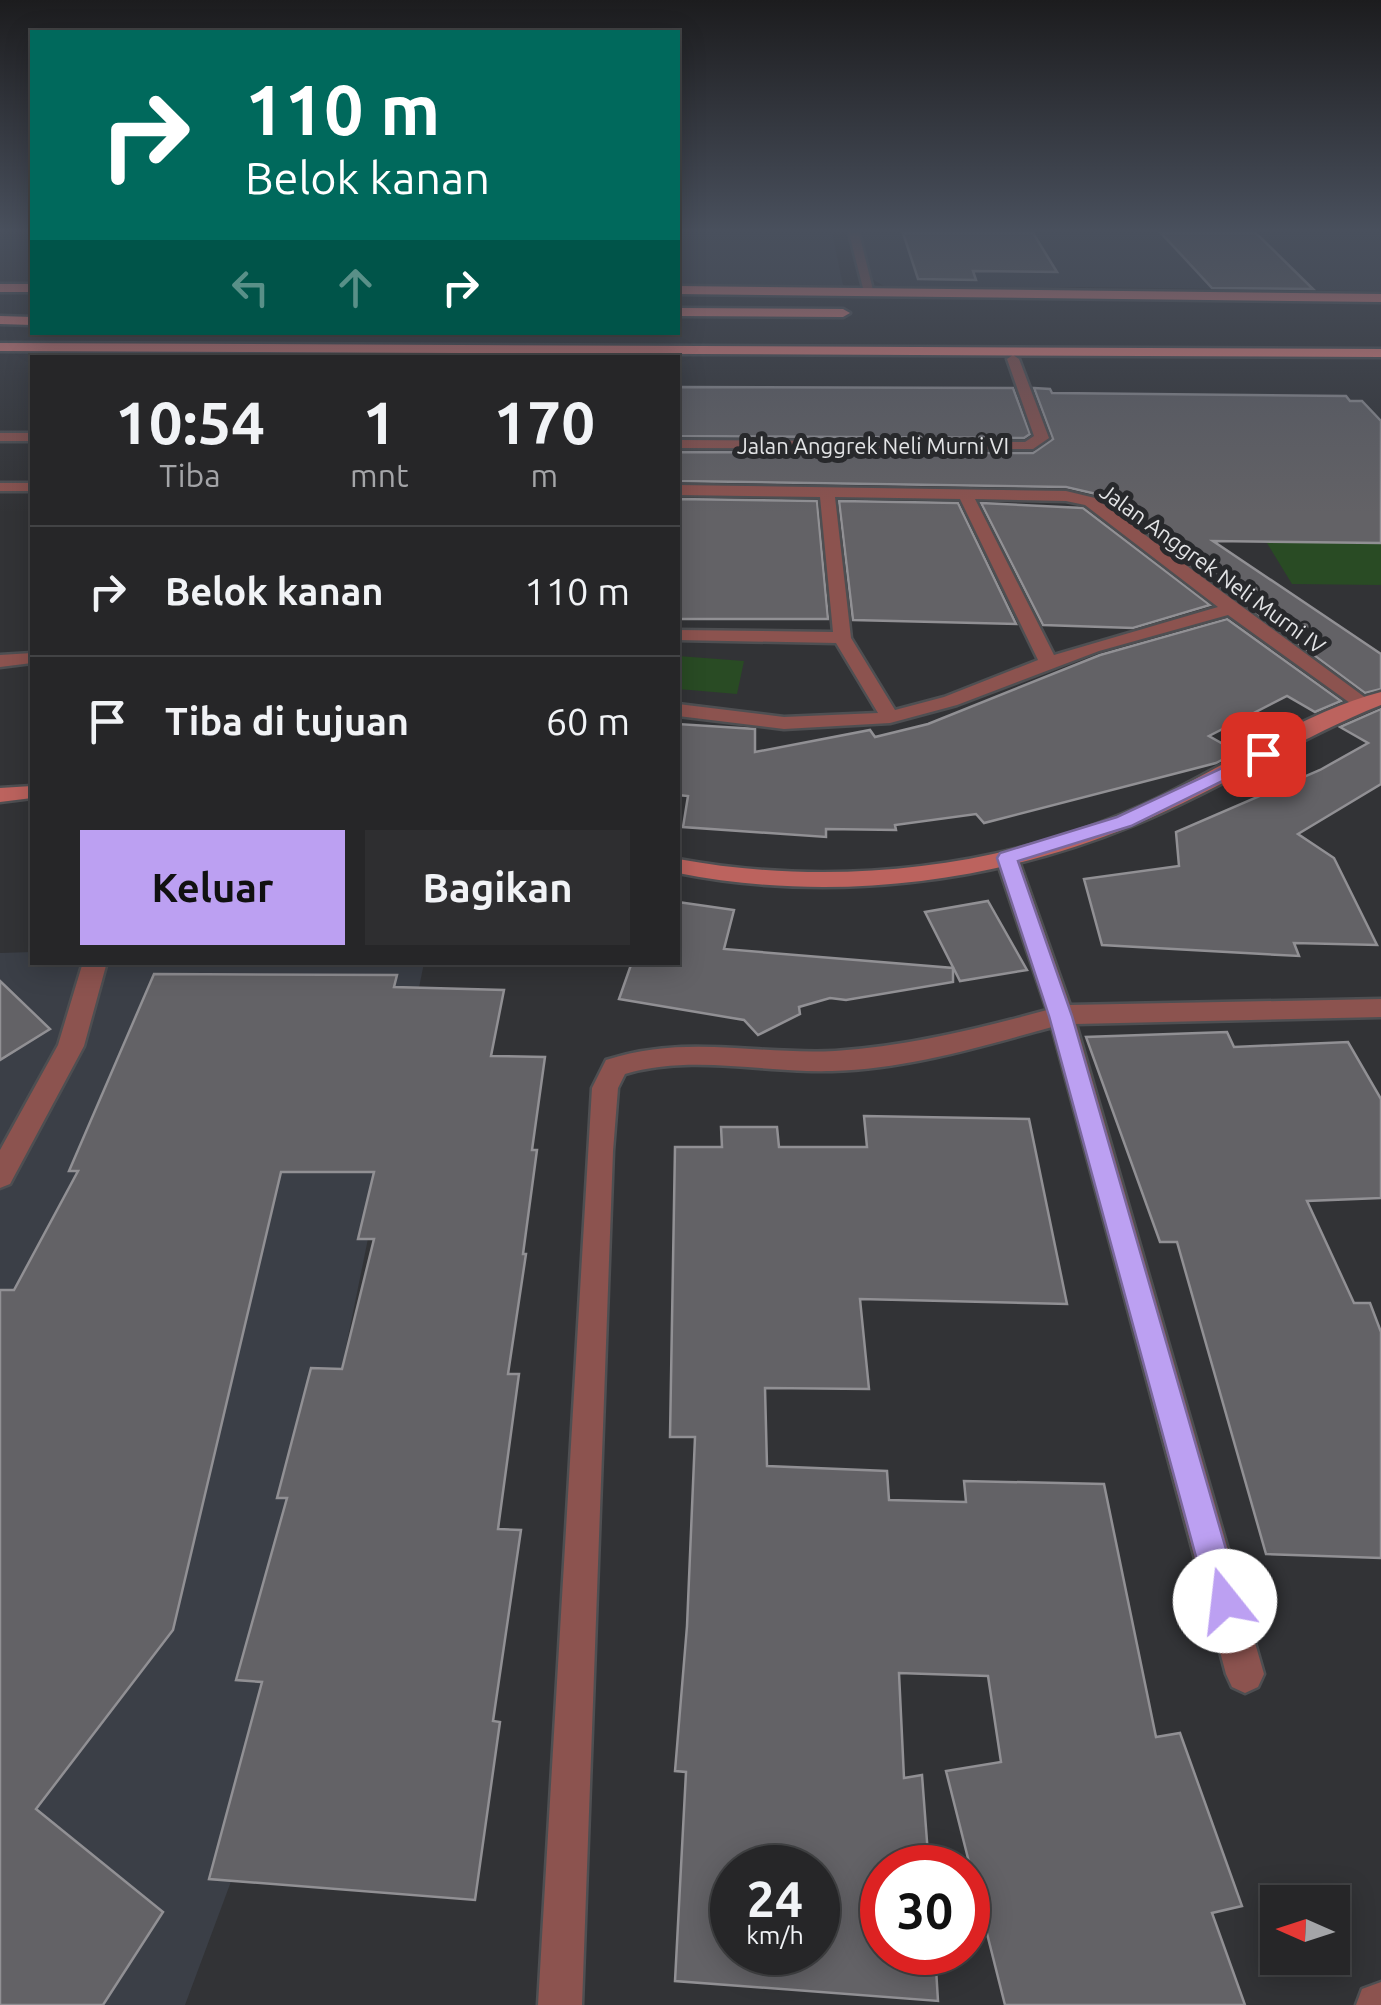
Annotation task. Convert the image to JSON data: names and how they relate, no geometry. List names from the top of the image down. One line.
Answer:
{"streets":{"street":["Jalan Anggrek Neli Murni VI","Jalan Anggrek Neli Murni IV"]},"north":"left","page":{"turn":["110 m","Belok kanan"],"eta":["10:54","Tiba","1","mnt","170","m"],"list":[{"name":"Belok kanan","value":"110 m"},{"name":"Tiba di tujuan","value":"60 m"}],"buttons":["Keluar","Bagikan"],"speed":"24 km/h","limit":"30"}}
